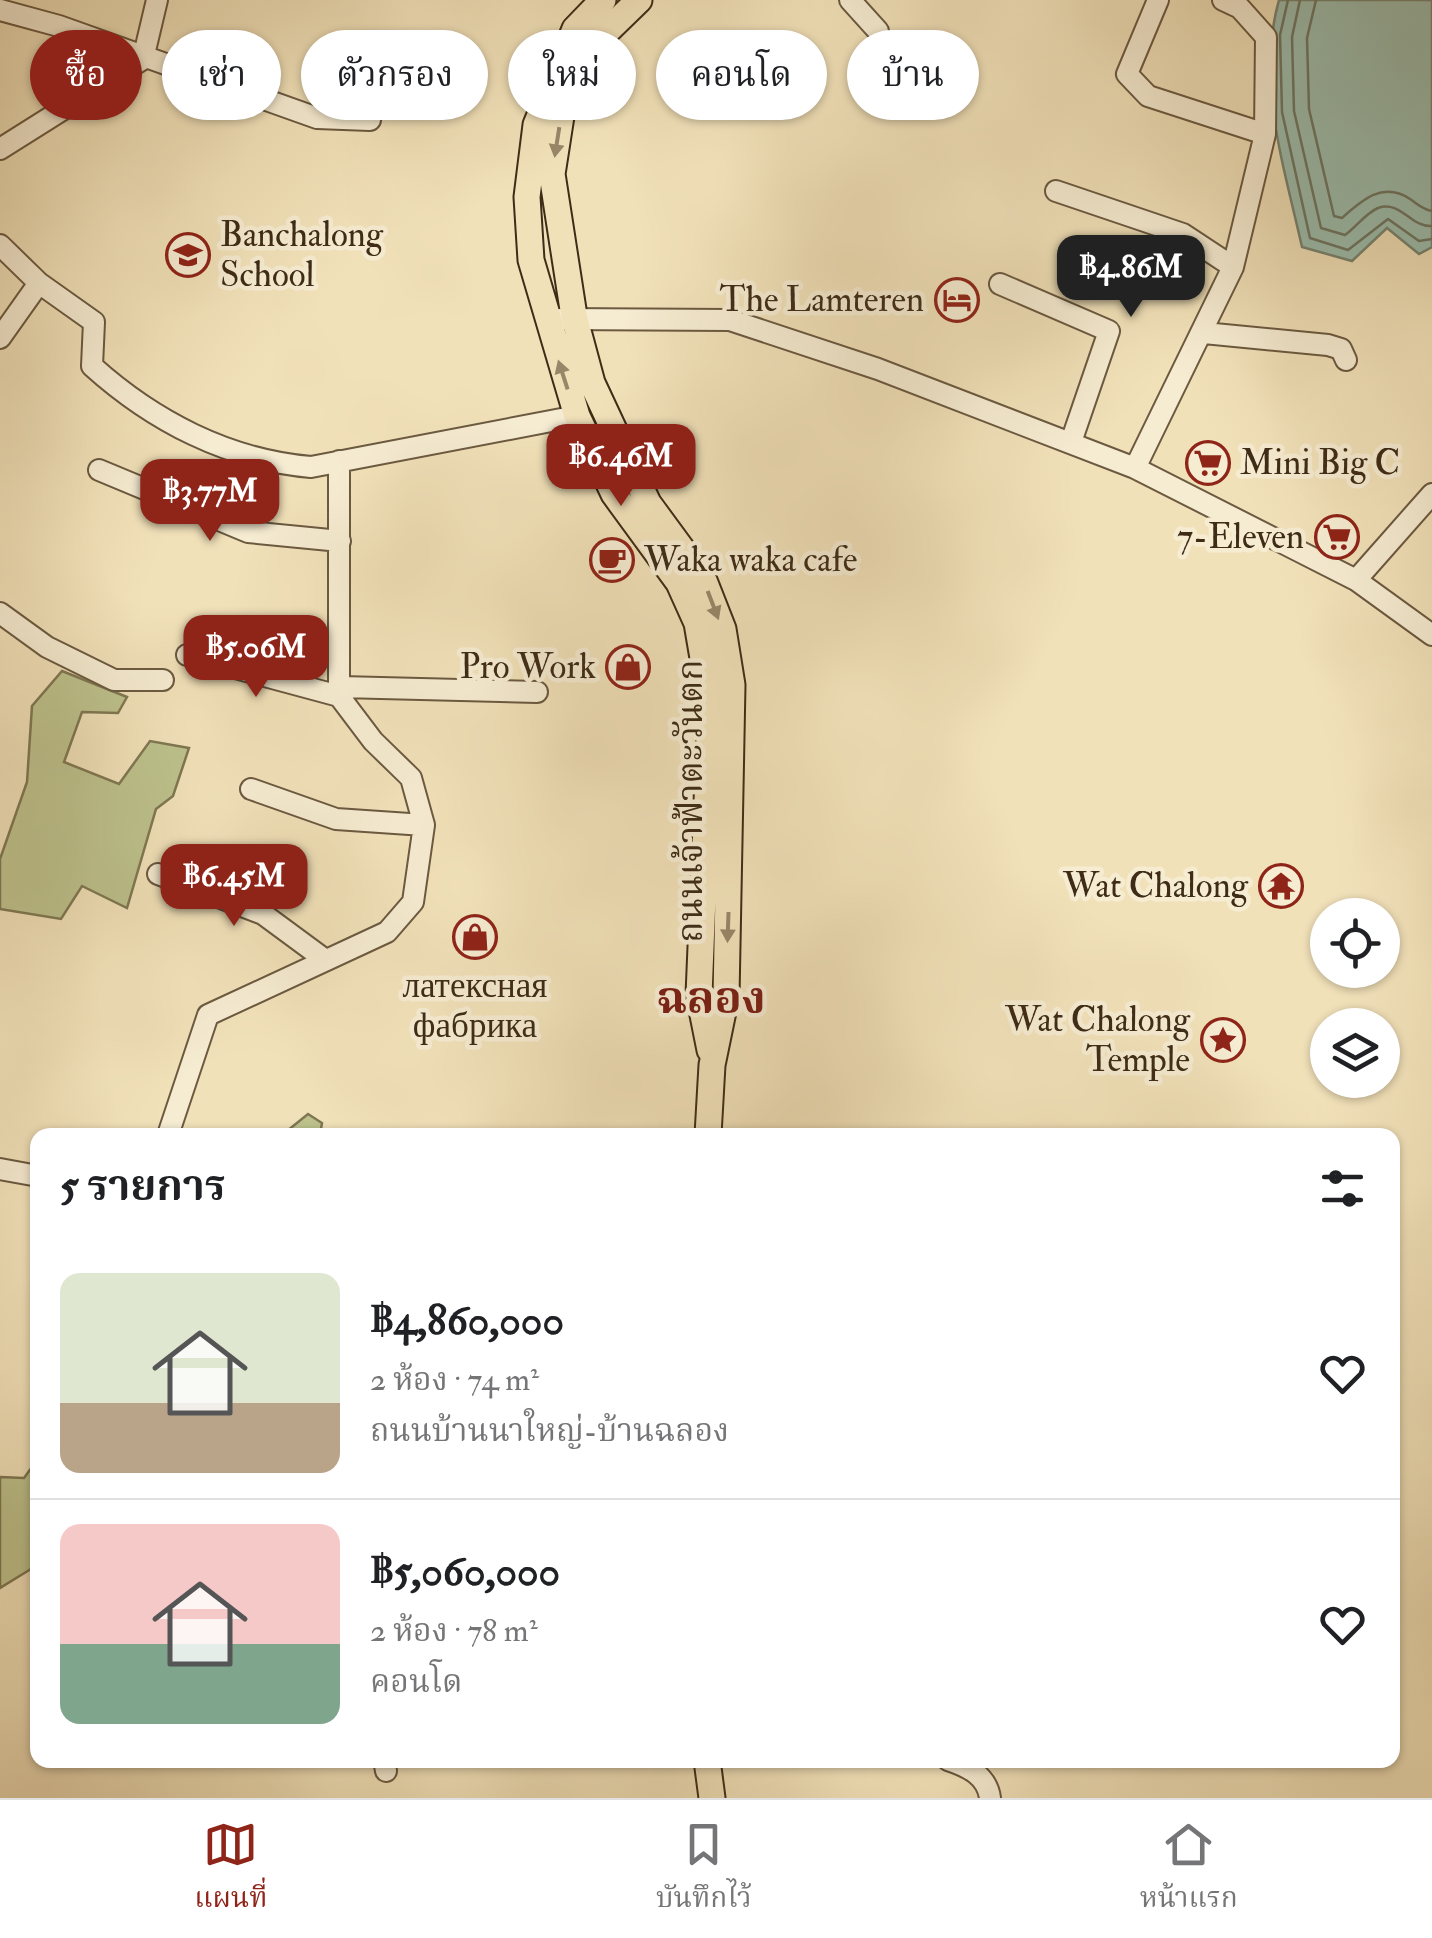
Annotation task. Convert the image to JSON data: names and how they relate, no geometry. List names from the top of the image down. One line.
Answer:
{"streets":{"main road":["ถนนเจ้าฟ้าตะวันตก"]},"districts":["ฉลอง"],"places":{"school or university":["Banchalong School"],"hotel":["The Lamteren"],"supermarket":["Mini Big C","7-Eleven"],"cafe":["Waka waka cafe"],"shop":["Pro Work","латексная фабрика"],"temple":["Wat Chalong"],"place":["Wat Chalong Temple"]},"page":{"chip":["ซื้อ","เช่า","ตัวกรอง","ใหม่","คอนโด","บ้าน"],"price":["฿4.86M","฿6.46M","฿3.77M","฿5.06M","฿6.45M"],"heading":"5 รายการ","list":[{"name":"฿4,860,000","note":"2 ห้อง · 74 m² · ถนนบ้านนาใหญ่-บ้านฉลอง"},{"name":"฿5,060,000","note":"2 ห้อง · 78 m² · คอนโด"}],"tabs":["แผนที่","บันทึกไว้","หน้าแรก"]}}
